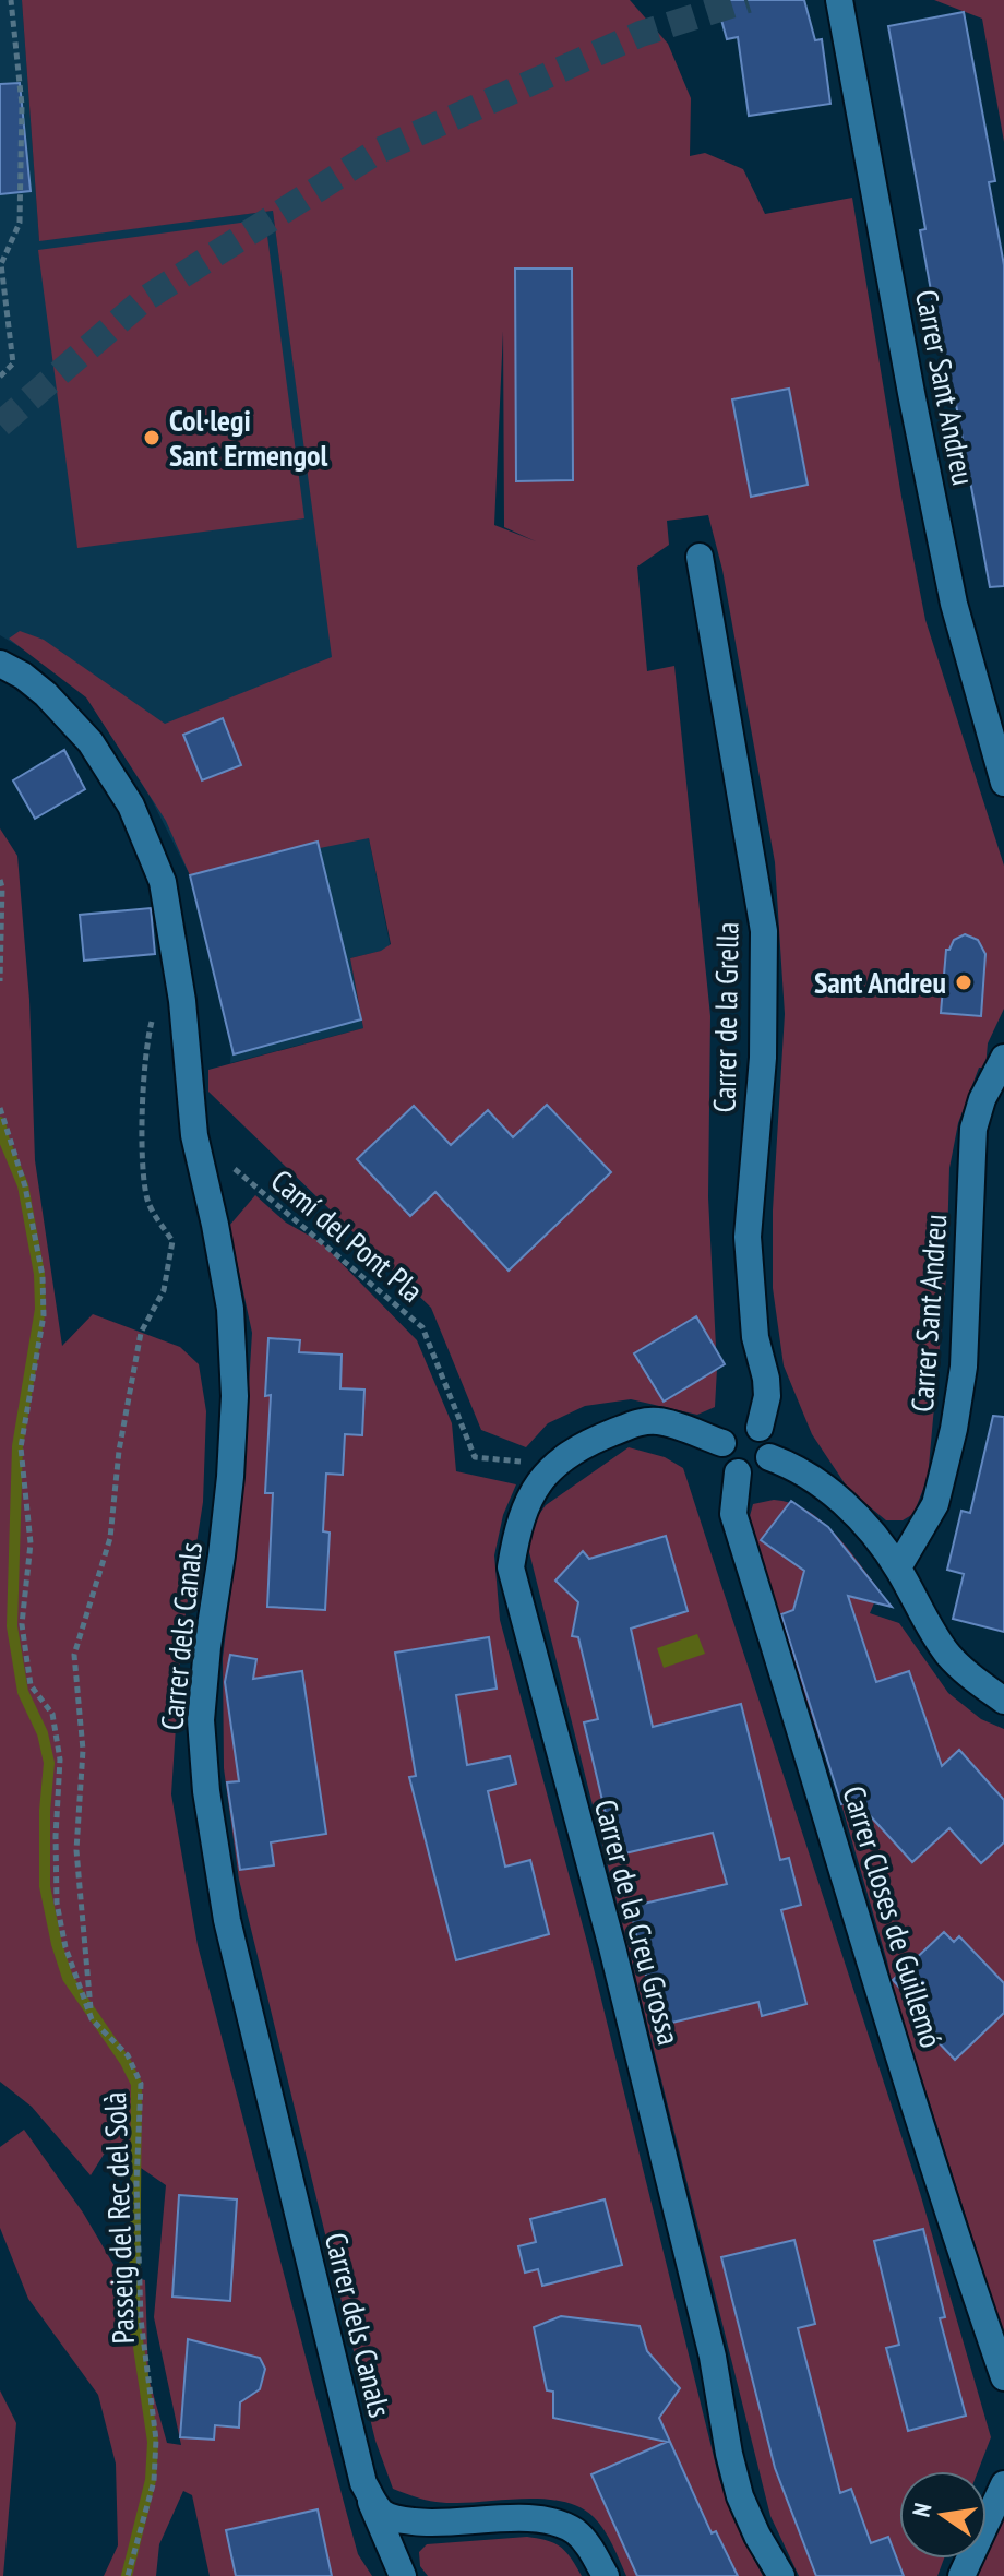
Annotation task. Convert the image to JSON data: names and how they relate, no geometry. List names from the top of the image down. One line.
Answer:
{"streets":{"street":["Carrer Sant Andreu","Carrer de la Grella","Carrer dels Canals","Carrer Closes de Guillemó","Carrer de la Creu Grossa"],"path":["Camí del Pont Pla","Passeig del Rec del Solà"]},"crossings":[["Carrer de la Grella","Carrer Closes de Guillemó"],["Carrer de la Grella","Carrer de la Creu Grossa"],["Camí del Pont Pla","Carrer de la Creu Grossa"],["Carrer Closes de Guillemó","Carrer de la Creu Grossa"]],"places":["Col·legi Sant Ermengol","Sant Andreu"],"north":"left"}
